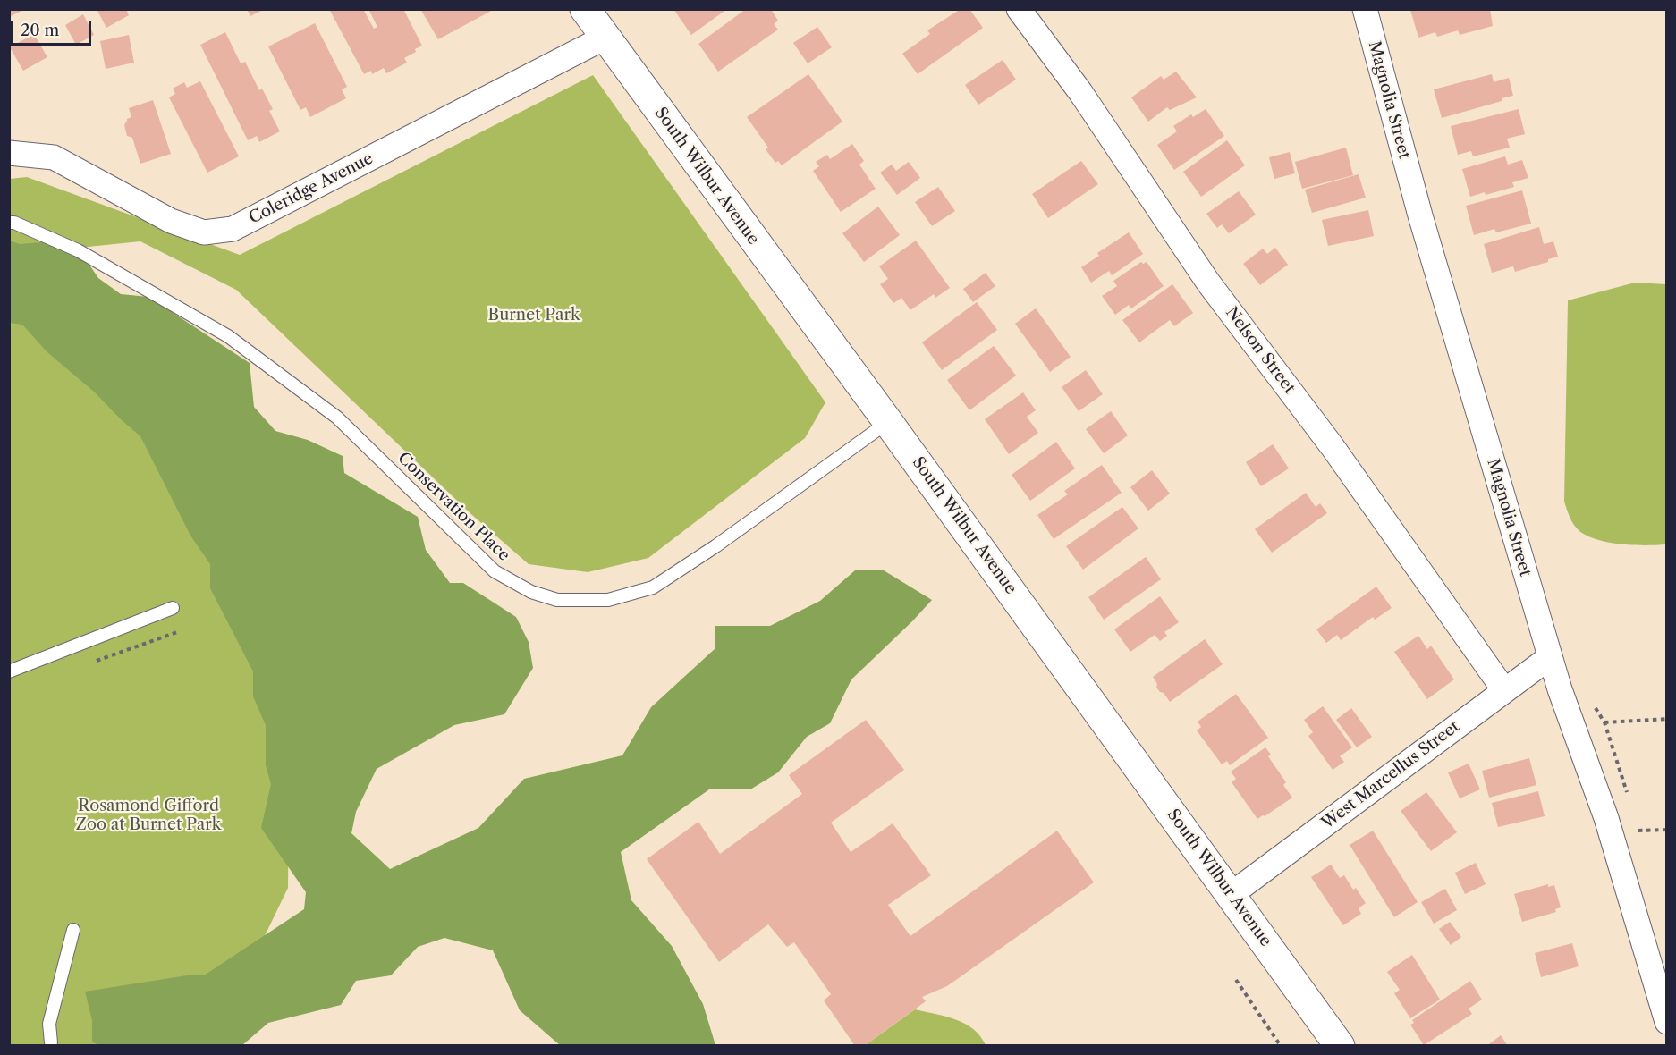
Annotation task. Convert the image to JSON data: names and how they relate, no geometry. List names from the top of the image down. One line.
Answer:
{"streets":{"street":["Magnolia Street","South Wilbur Avenue","Coleridge Avenue","Nelson Street","West Marcellus Street"],"lane":["Conservation Place"]},"crossings":[["Magnolia Street","West Marcellus Street"],["South Wilbur Avenue","Coleridge Avenue"],["South Wilbur Avenue","Conservation Place"],["South Wilbur Avenue","West Marcellus Street"],["Nelson Street","West Marcellus Street"]],"parks":["Burnet Park","Rosamond Gifford Zoo at Burnet Park"],"scale_bar":"20 m"}
